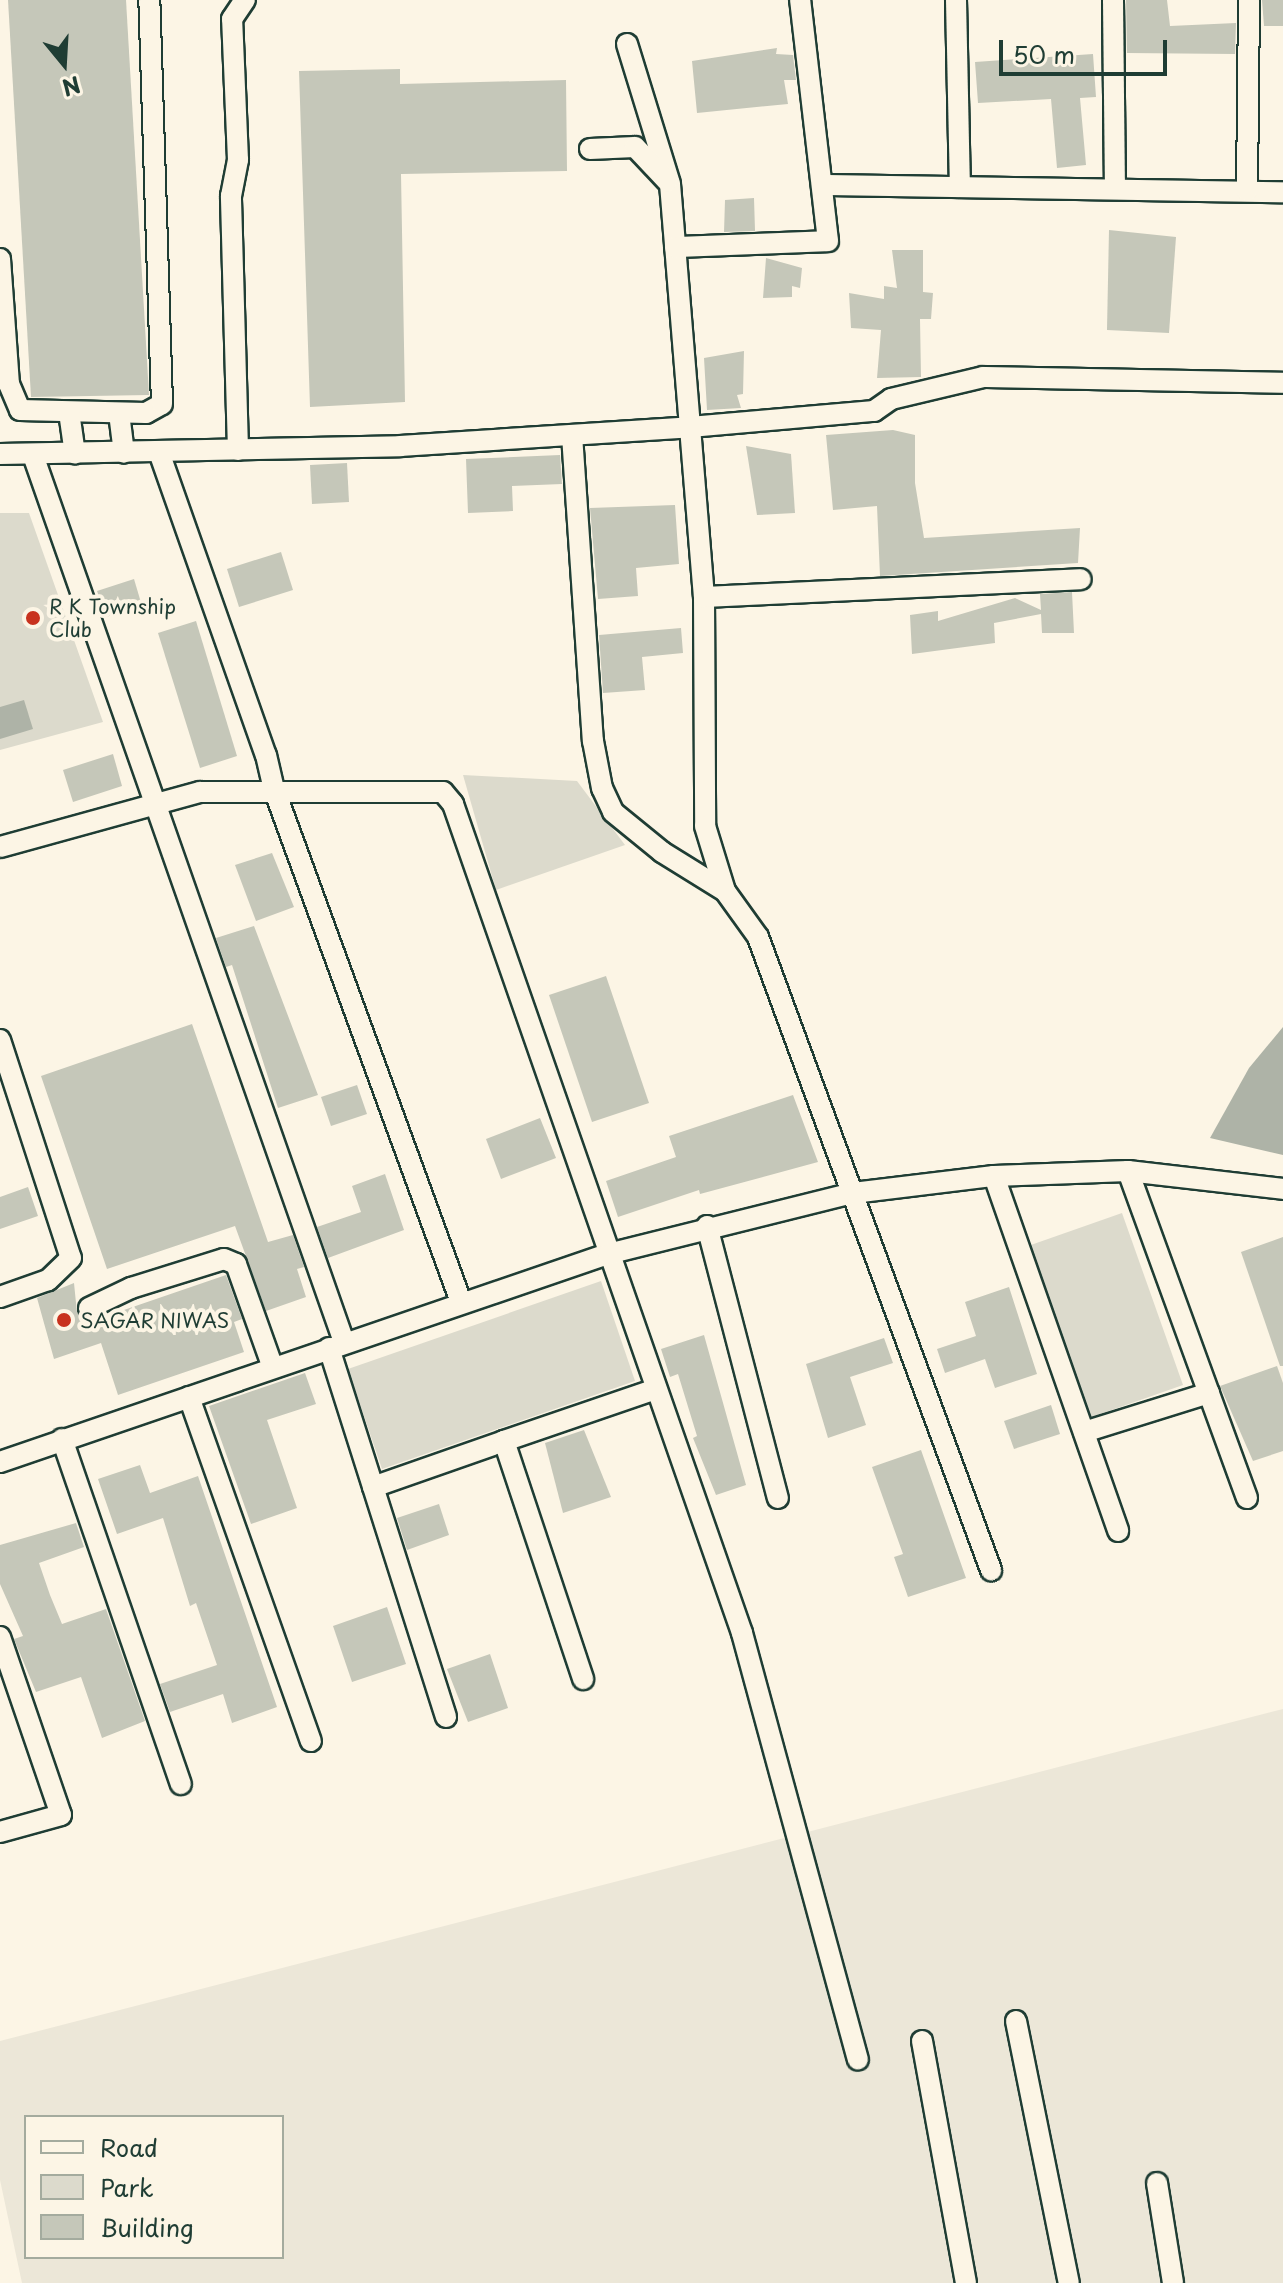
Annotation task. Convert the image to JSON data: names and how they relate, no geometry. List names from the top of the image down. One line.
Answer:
{"places":["R K Township Club","SAGAR NIWAS"],"legend":["Road","Park","Building"],"scale_bar":"50 m","north":"bottom"}
